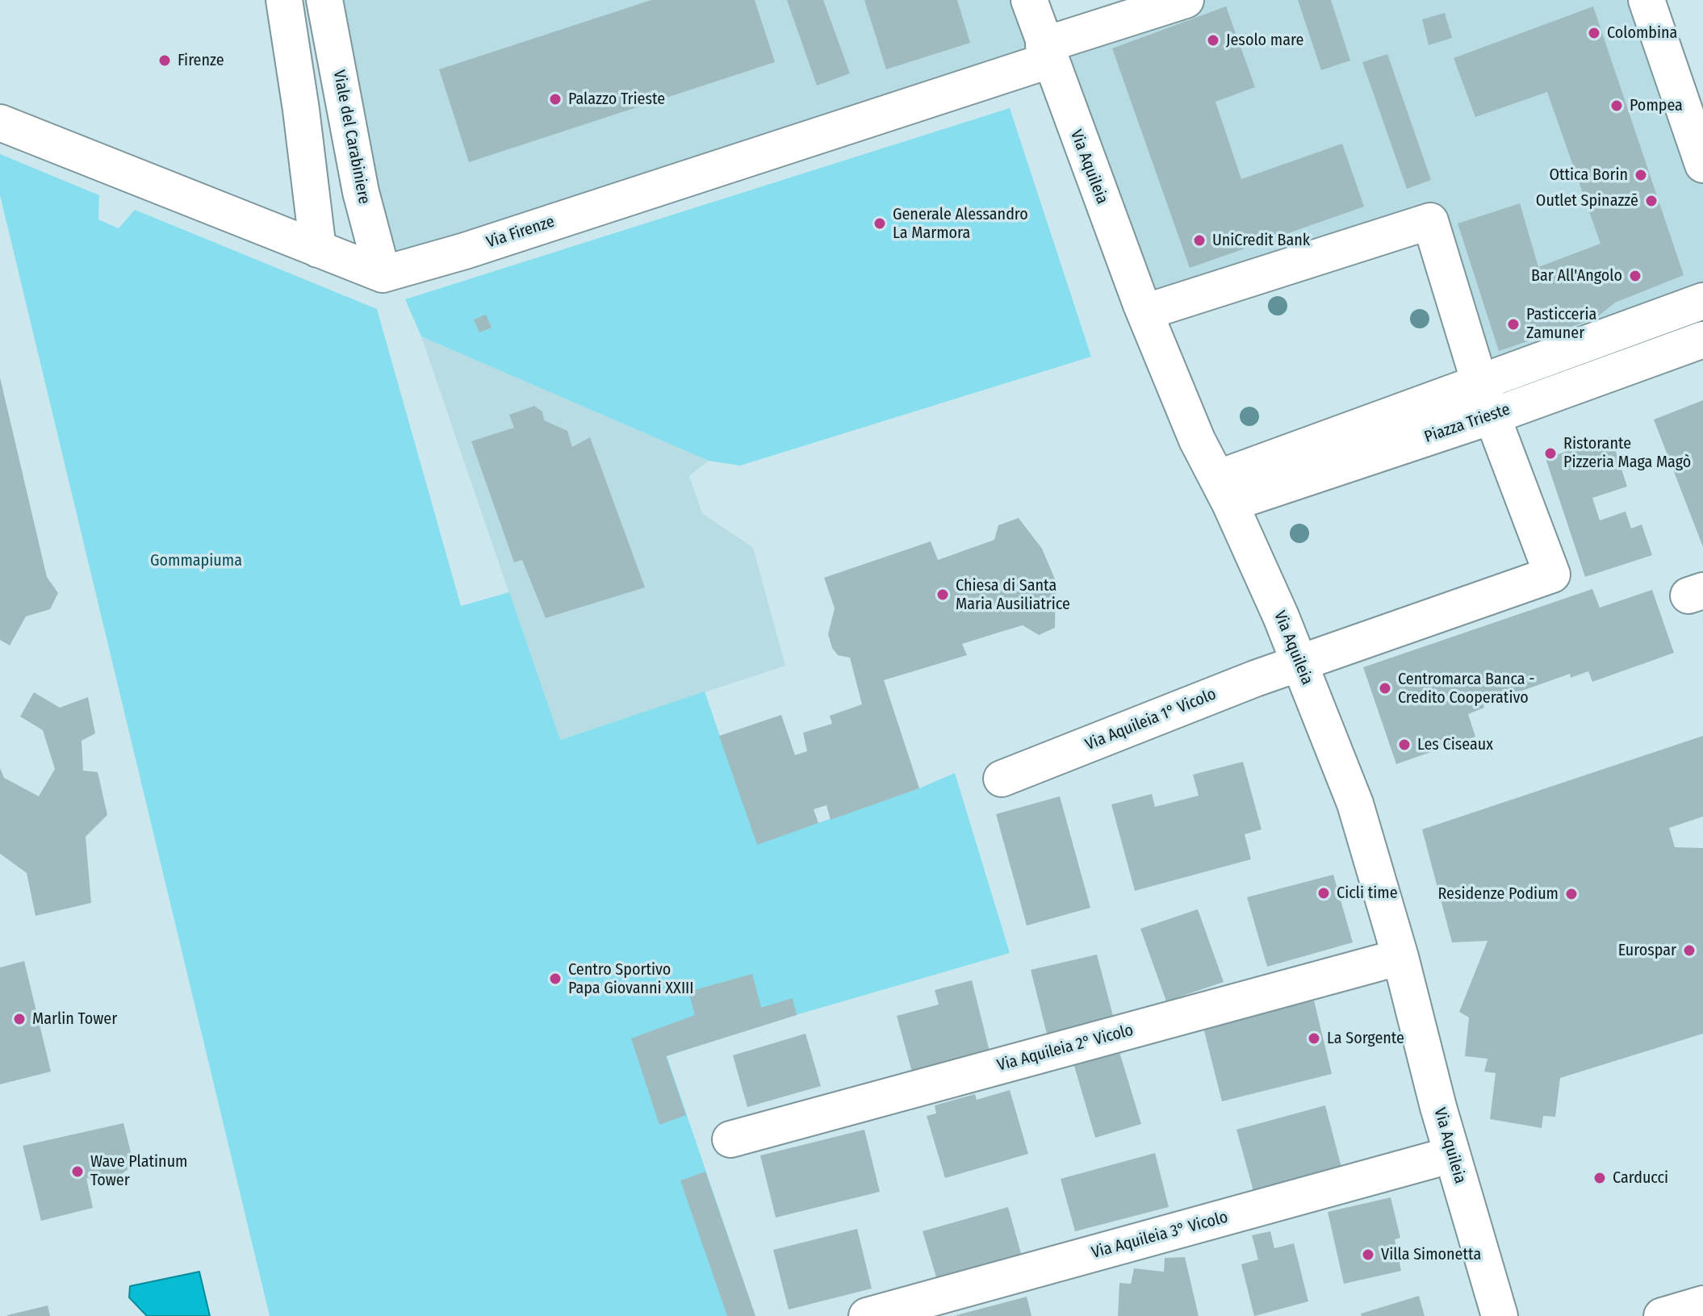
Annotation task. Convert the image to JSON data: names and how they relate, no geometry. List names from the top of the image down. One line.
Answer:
{"streets":{"street":["Viale del Carabiniere","Via Aquileia","Via Firenze","Piazza Trieste","Via Aquileia 1° Vicolo","Via Aquileia 2° Vicolo","Via Aquileia 3° Vicolo"]},"crossings":[["Viale del Carabiniere","Via Firenze"],["Via Aquileia","Via Firenze"],["Via Aquileia","Piazza Trieste"],["Via Aquileia","Via Aquileia 1° Vicolo"],["Via Aquileia","Via Aquileia 2° Vicolo"],["Via Aquileia","Via Aquileia 3° Vicolo"],["Piazza Trieste","Via Aquileia 1° Vicolo"]],"parks":["Gommapiuma"],"places":["Colombina","Jesolo mare","Firenze","Palazzo Trieste","Pompea","Ottica Borin","Outlet Spinazzē","Generale Alessandro La Marmora","UniCredit Bank","Bar All'Angolo","Pasticceria Zamuner","Ristorante Pizzeria Maga Magò","Chiesa di Santa Maria Ausiliatrice","Centromarca Banca - Credito Cooperativo","Les Ciseaux","Cicli time","Residenze Podium","Eurospar","Centro Sportivo Papa Giovanni XXIII","Marlin Tower","La Sorgente","Wave Platinum Tower","Carducci","Villa Simonetta"]}
